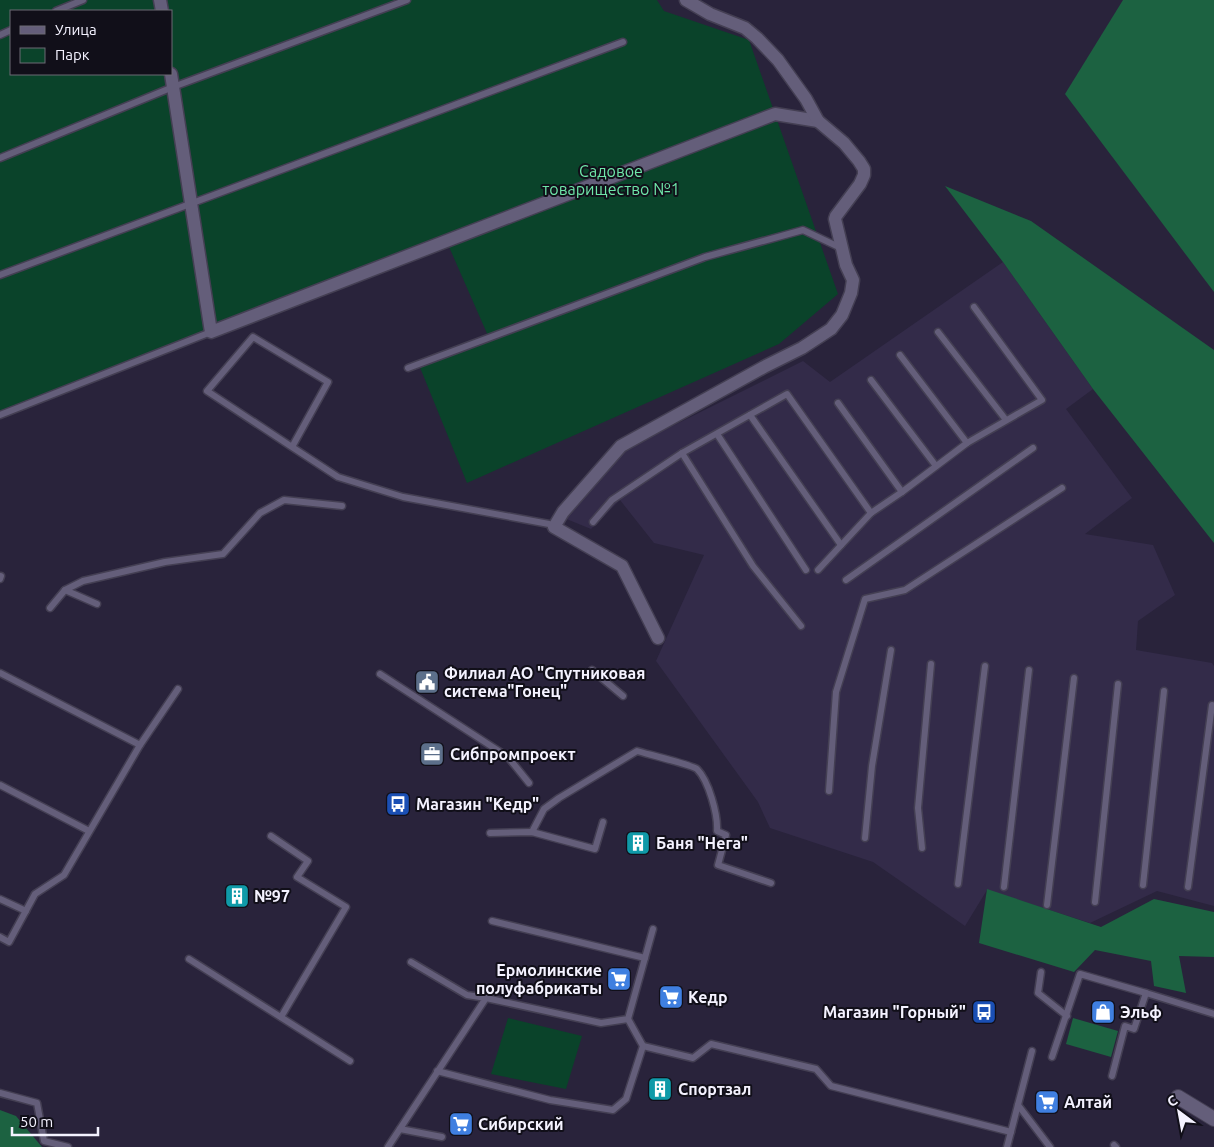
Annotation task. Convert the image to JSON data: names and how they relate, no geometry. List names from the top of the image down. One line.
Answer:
{"parks":["Садовое товарищество №1"],"places":{"public building":["Филиал АО \"Спутниковая система\"Гонец\""],"office":["Сибпромпроект"],"bus stop":["Магазин \"Кедр\"","Магазин \"Горный\""],"building":["Баня \"Нега\"","№97","Спортзал"],"supermarket":["Ермолинские полуфабрикаты","Кедр","Алтай","Сибирский"],"shop":["Эльф"]},"legend":["Улица","Парк"],"scale_bar":"50 m","north":"top left"}
